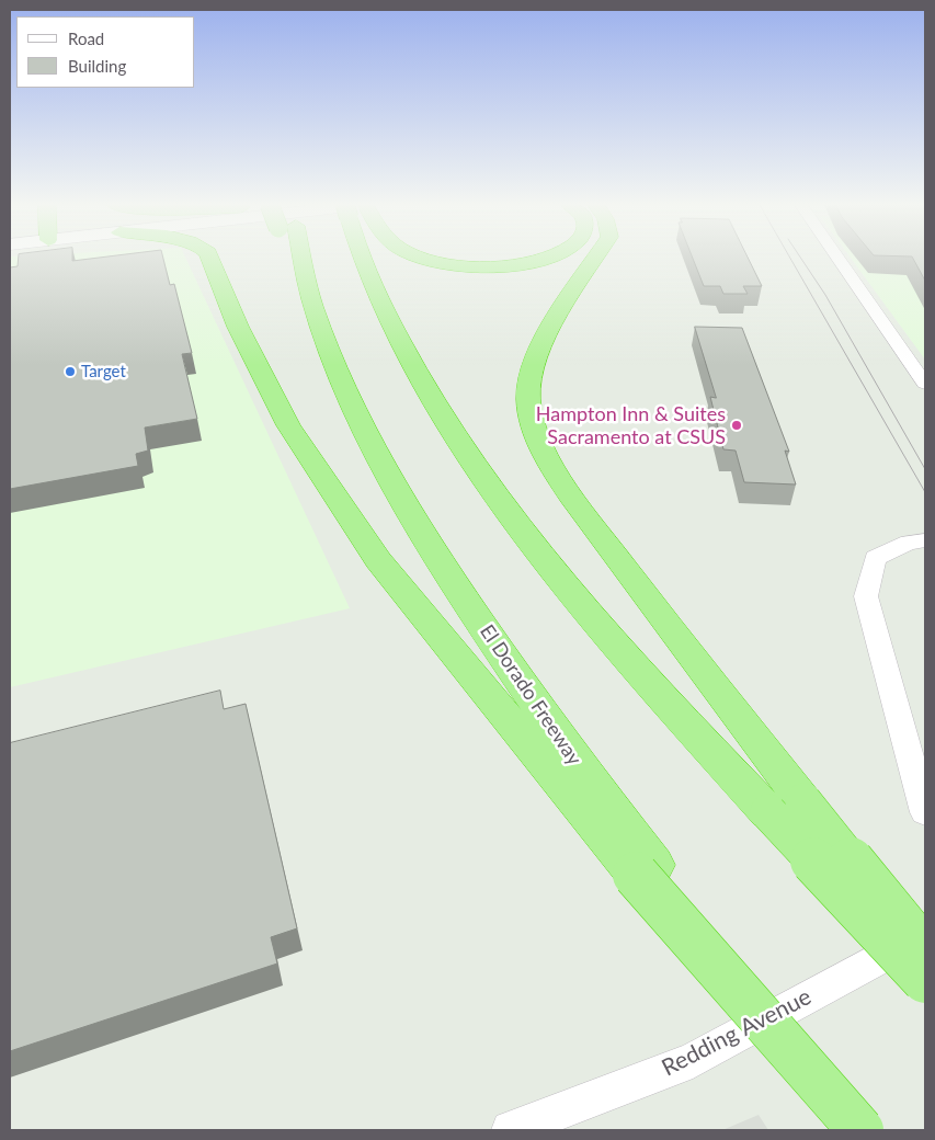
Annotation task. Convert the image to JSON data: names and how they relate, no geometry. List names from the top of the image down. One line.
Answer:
{"streets":{"highway":["El Dorado Freeway"],"street":["Redding Avenue"]},"places":["Target","Hampton Inn & Suites Sacramento at CSUS"],"legend":["Road","Building"]}
